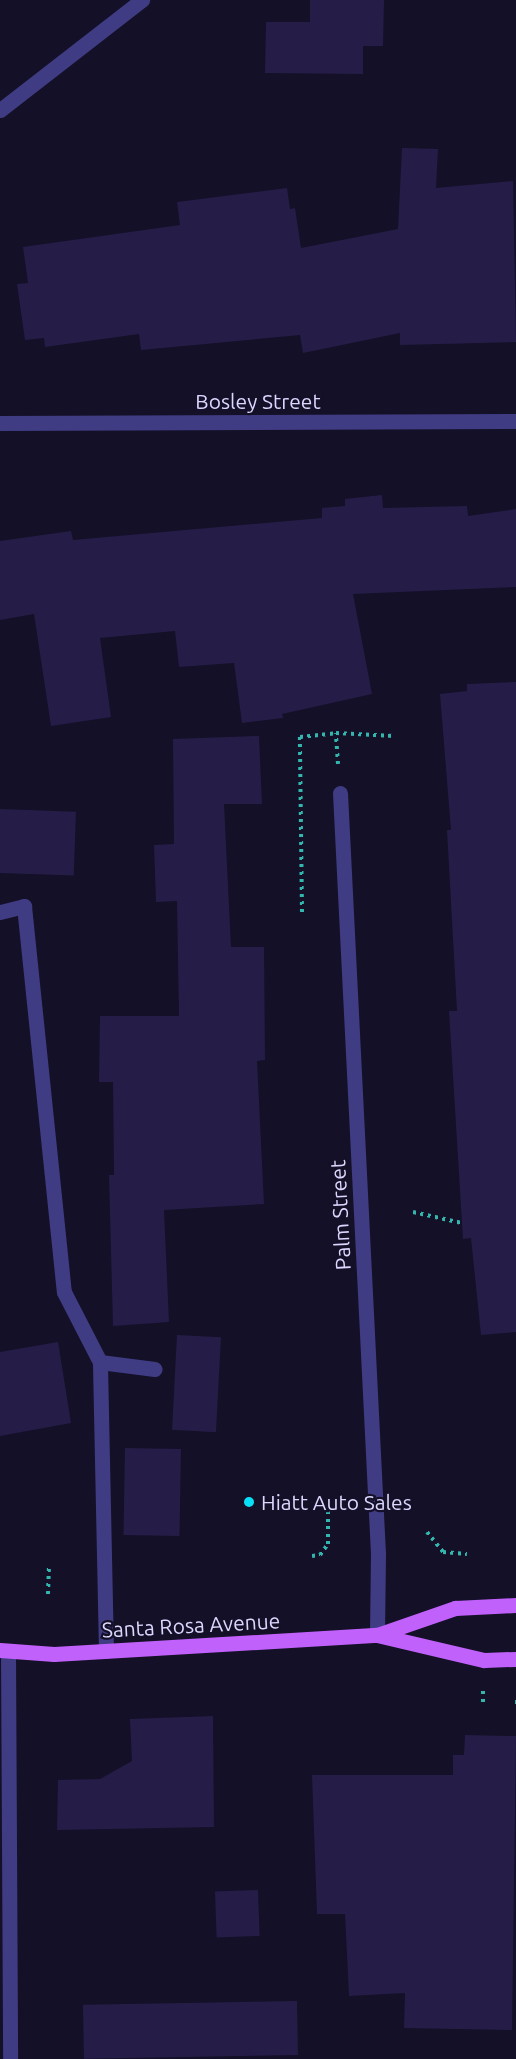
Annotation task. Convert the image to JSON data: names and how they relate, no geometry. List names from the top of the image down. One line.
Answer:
{"streets":{"main road":["Santa Rosa Avenue"],"street":["Bosley Street","Palm Street"]},"crossings":[["Palm Street","Santa Rosa Avenue"]],"places":["Hiatt Auto Sales"]}
